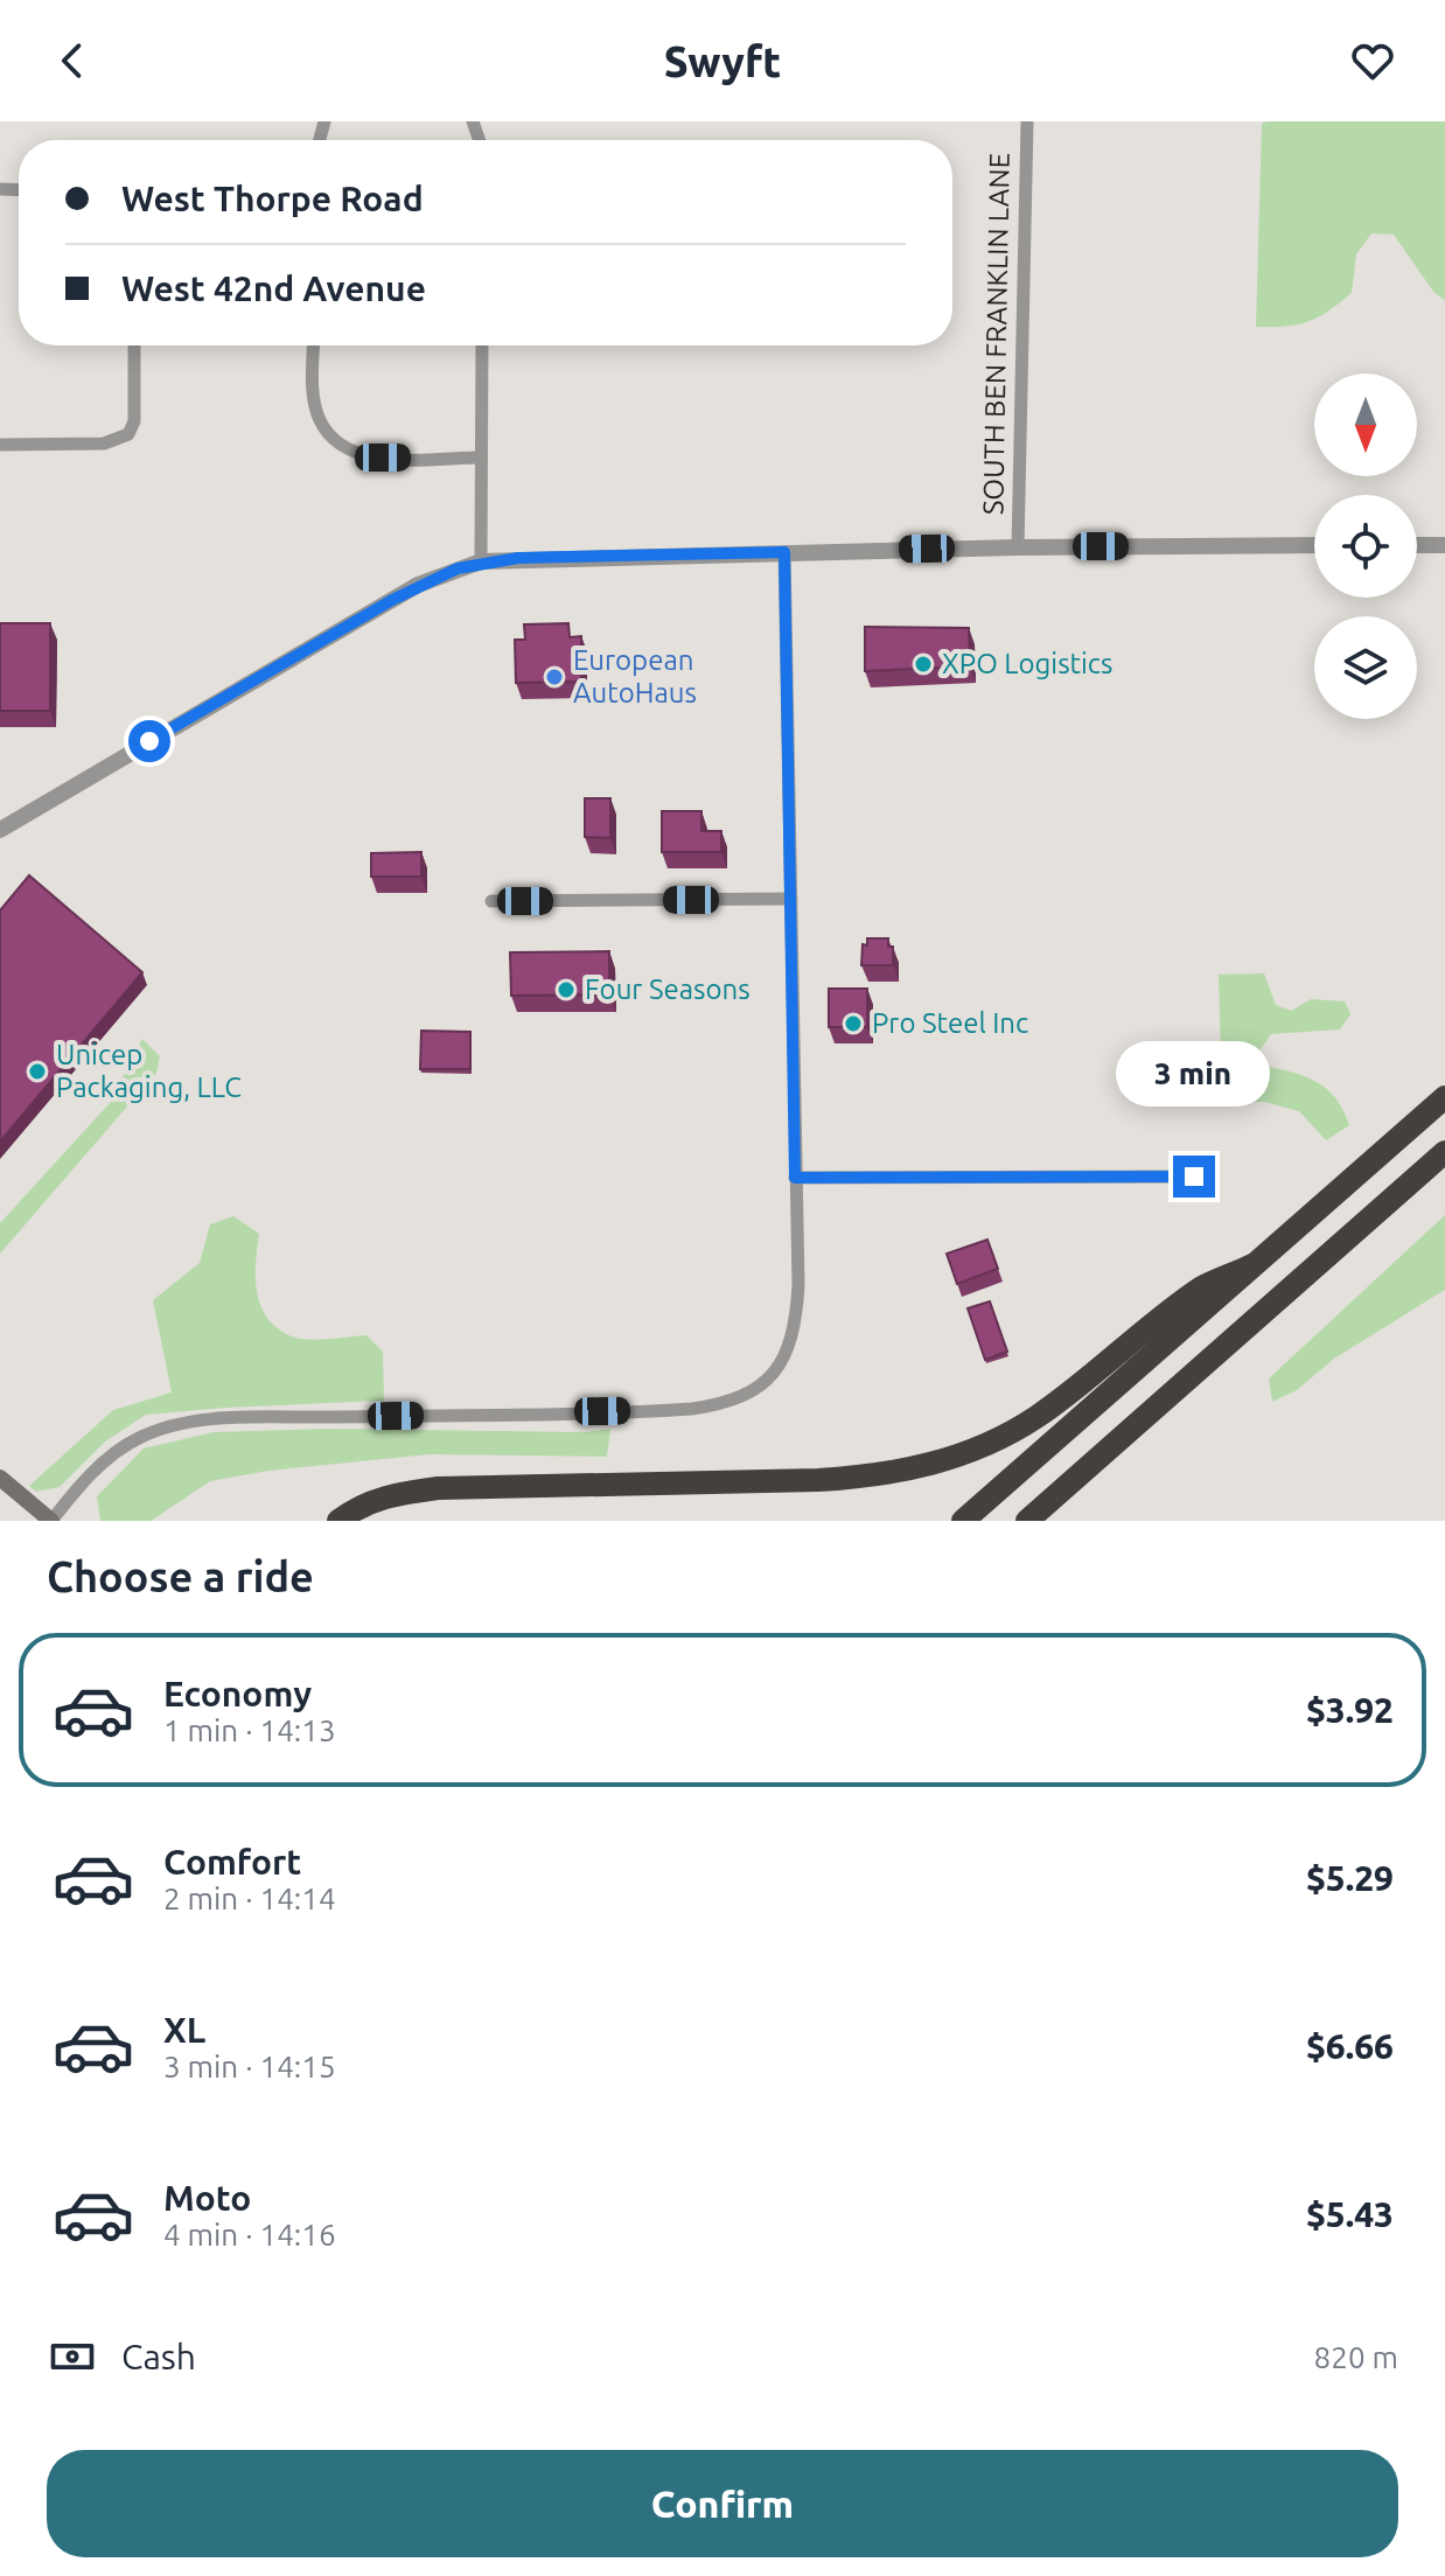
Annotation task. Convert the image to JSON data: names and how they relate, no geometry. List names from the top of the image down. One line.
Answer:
{"streets":{"street":["SOUTH BEN FRANKLIN LANE"]},"places":["XPO Logistics","European AutoHaus","Four Seasons","Pro Steel Inc","Unicep Packaging, LLC"],"north":"bottom","page":{"header":"Swyft","banner":["West Thorpe Road","West 42nd Avenue"],"bubble":"3 min","heading":"Choose a ride","list":[{"name":"Economy","note":"1 min · 14:13","value":"$3.92"},{"name":"Comfort","note":"2 min · 14:14","value":"$5.29"},{"name":"XL","note":"3 min · 14:15","value":"$6.66"},{"name":"Moto","note":"4 min · 14:16","value":"$5.43"}],"pay":["Cash","820 m"],"buttons":"Confirm"}}
